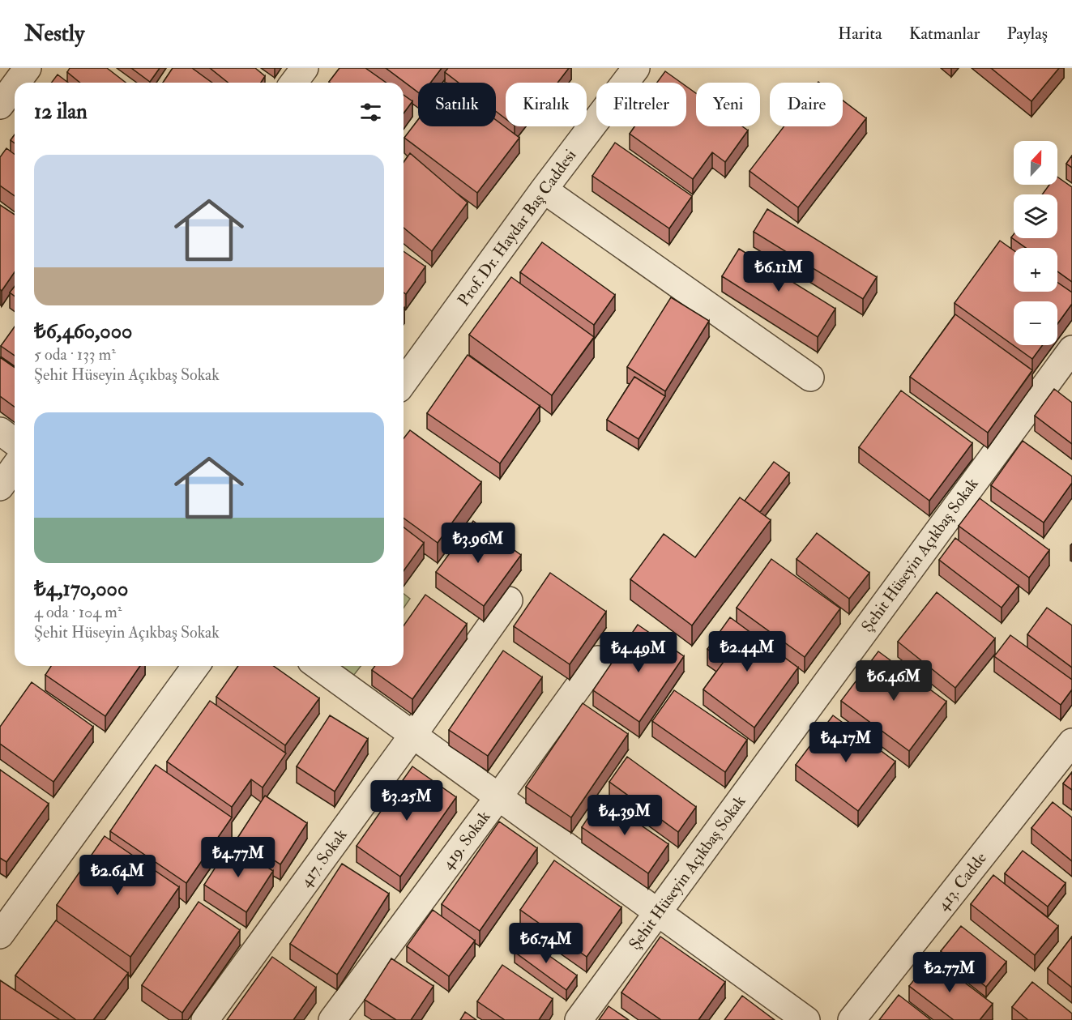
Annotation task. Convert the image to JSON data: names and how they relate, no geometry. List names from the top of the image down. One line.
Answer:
{"streets":{"street":["Prof. Dr. Haydar Baş Caddesi","Şehit Hüseyin Açıkbaş Sokak","419. Sokak","417. Sokak","413. Cadde"]},"north":"top","page":{"header":"Nestly","nav":["Harita","Katmanlar","Paylaş"],"chip":["Satılık","Kiralık","Filtreler","Yeni","Daire"],"heading":"12 ilan","map_buttons":["+","−"],"list":[{"name":"₺6,460,000","note":"5 oda · 133 m² · Şehit Hüseyin Açıkbaş Sokak"},{"name":"₺4,170,000","note":"4 oda · 104 m² · Şehit Hüseyin Açıkbaş Sokak"}],"price":["₺6.11M","₺3.96M","₺2.44M","₺4.49M","₺6.46M","₺4.17M","₺3.25M","₺4.39M","₺4.77M","₺2.64M","₺6.74M","₺2.77M"]}}
